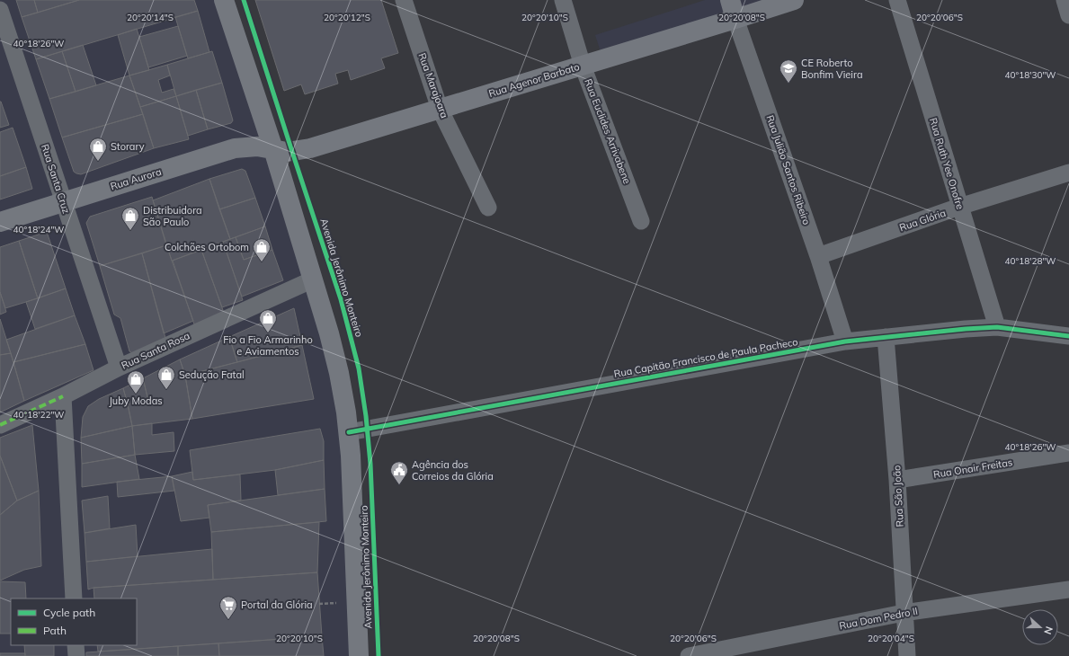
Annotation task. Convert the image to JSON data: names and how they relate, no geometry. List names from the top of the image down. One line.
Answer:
{"streets":{"main road":["Rua Agenor Barbato","Rua Julião Santos Ribeiro","Rua Aurora","Avenida Jerônimo Monteiro"],"street":["Rua Marajoara","Rua Euclides Arrivabene","Rua Ruth Yee Onofre","Rua Santa Cruz","Rua Glória","Rua Santa Rosa","Rua Capitão Francisco de Paula Pacheco","Rua Onair Freitas","Rua São João","Rua Dom Pedro II"]},"crossings":[["Rua Agenor Barbato","Rua Marajoara"],["Rua Agenor Barbato","Rua Euclides Arrivabene"],["Rua Agenor Barbato","Rua Julião Santos Ribeiro"],["Rua Agenor Barbato","Rua Aurora"],["Rua Agenor Barbato","Avenida Jerônimo Monteiro"],["Rua Ruth Yee Onofre","Rua Glória"],["Rua Ruth Yee Onofre","Rua Capitão Francisco de Paula Pacheco"],["Rua Julião Santos Ribeiro","Rua Glória"],["Rua Julião Santos Ribeiro","Rua Capitão Francisco de Paula Pacheco"],["Rua Santa Cruz","Rua Aurora"],["Rua Santa Cruz","Rua Santa Rosa"],["Rua Aurora","Avenida Jerônimo Monteiro"],["Avenida Jerônimo Monteiro","Rua Santa Rosa"],["Avenida Jerônimo Monteiro","Rua Capitão Francisco de Paula Pacheco"],["Rua Capitão Francisco de Paula Pacheco","Rua São João"],["Rua Onair Freitas","Rua São João"],["Rua São João","Rua Dom Pedro II"]],"places":{"school or university":["CE Roberto Bonfim Vieira"],"shop":["Storary","Distribuidora São Paulo","Colchões Ortobom","Fio a Fio Armarinho e Aviamentos","Sedução Fatal","Juby Modas"],"public building":["Agência dos Correios da Glória"],"supermarket":["Portal da Glória"]},"legend":["Cycle path","Path"],"north":"right","coordinates":["20°20'08\"S","20°20'06\"S","20°20'14\"S","20°20'12\"S","20°20'10\"S","40°18'26\"W","40°18'30\"W","40°18'24\"W","40°18'28\"W","40°18'22\"W","20°20'04\"S"]}
